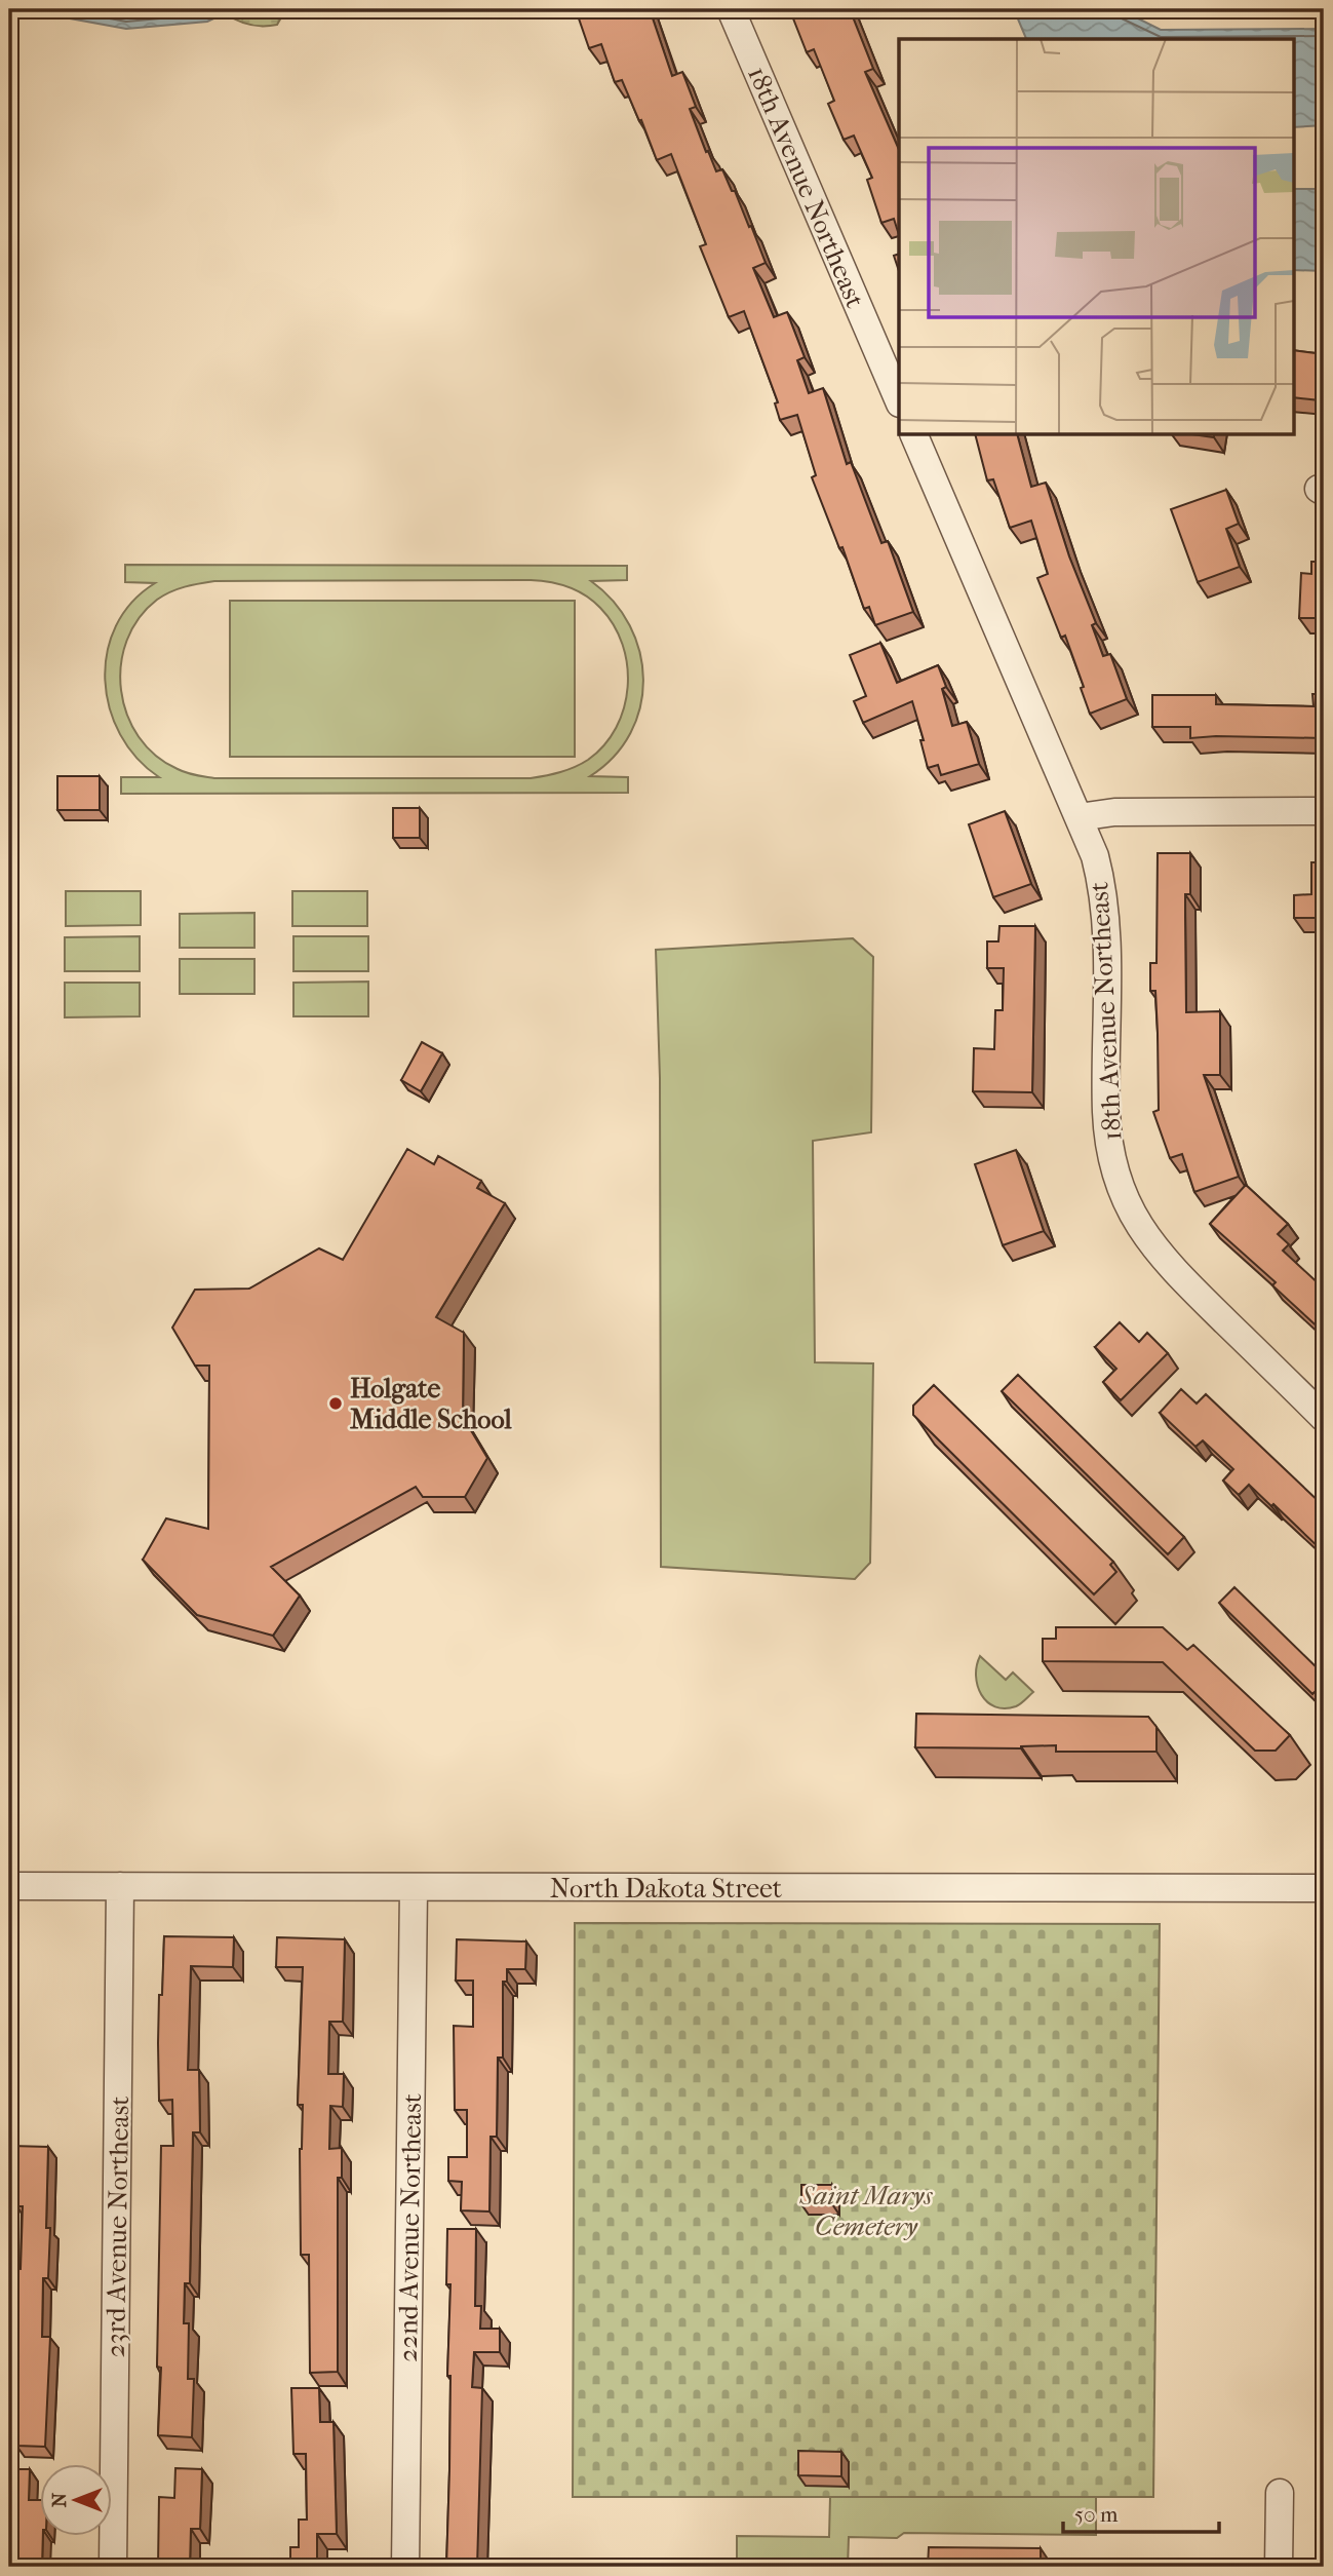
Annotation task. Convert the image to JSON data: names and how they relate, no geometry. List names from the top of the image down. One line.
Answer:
{"streets":{"street":["18th Avenue Northeast","North Dakota Street","23rd Avenue Northeast","22nd Avenue Northeast"]},"crossings":[["North Dakota Street","23rd Avenue Northeast"],["North Dakota Street","22nd Avenue Northeast"]],"parks":["Saint Marys Cemetery"],"places":["Holgate Middle School"],"scale_bar":"50 m","north":"left"}
